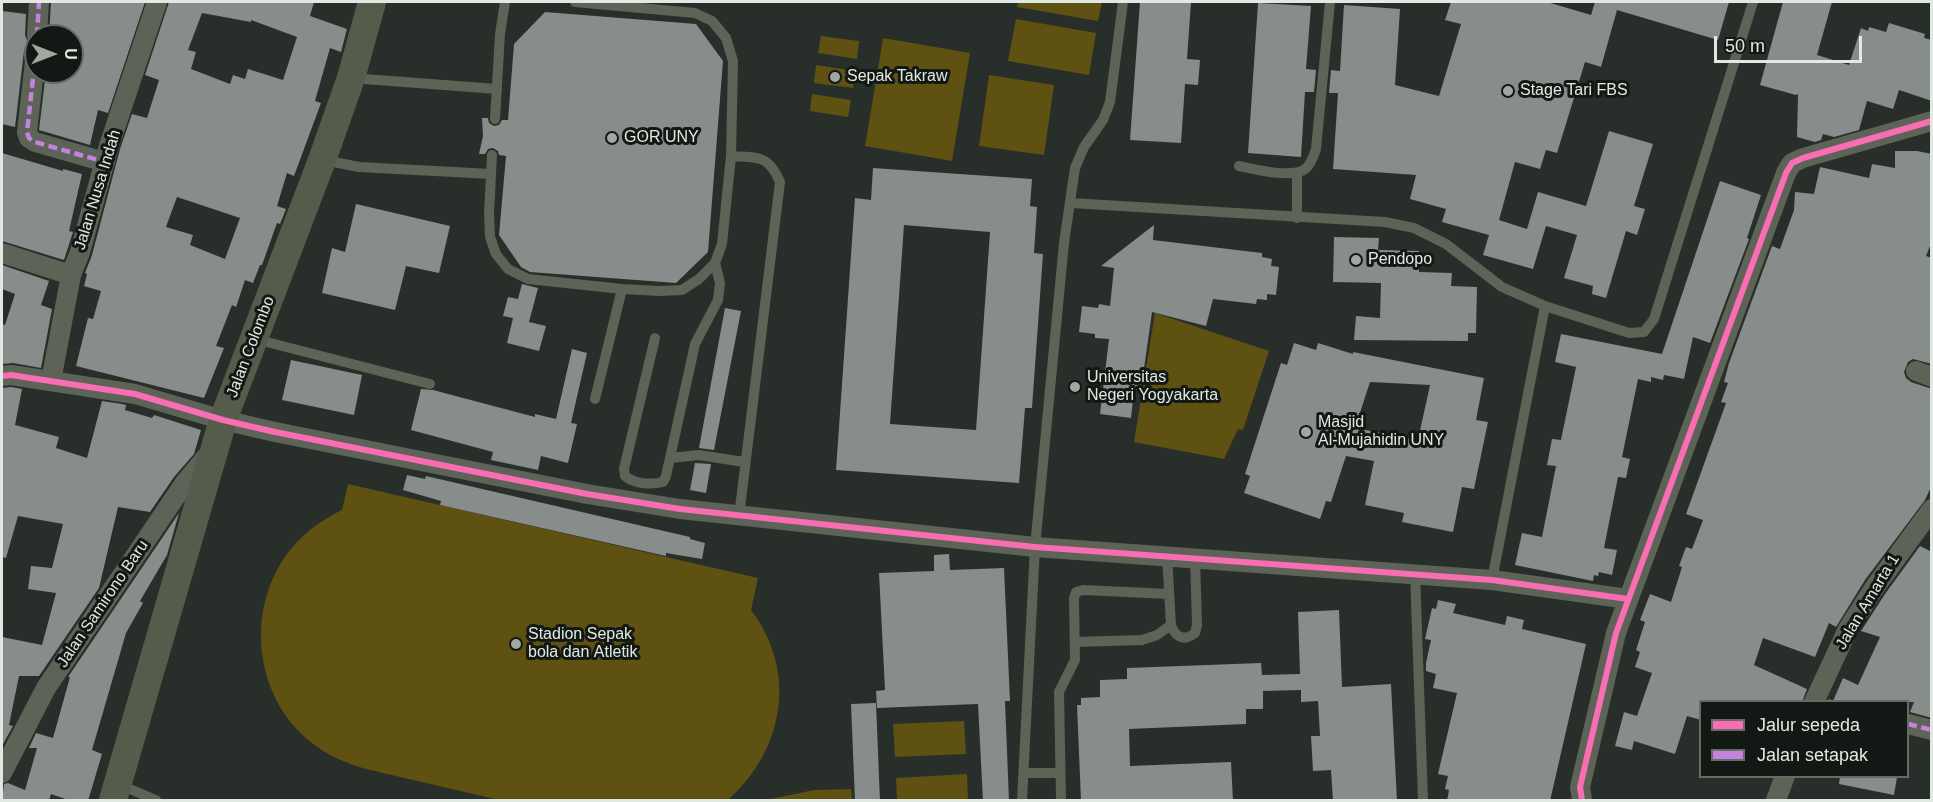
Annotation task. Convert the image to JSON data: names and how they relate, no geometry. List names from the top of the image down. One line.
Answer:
{"streets":{"main road":["Jalan Colombo"],"street":["Jalan Nusa Indah","Jalan Amarta 1","Jalan Samirono Baru"]},"crossings":[["Jalan Colombo","Jalan Samirono Baru"]],"places":["Sepak Takraw","Stage Tari FBS","GOR UNY","Pendopo","Universitas Negeri Yogyakarta","Masjid Al-Mujahidin UNY","Stadion Sepak bola dan Atletik"],"legend":["Jalur sepeda","Jalan setapak"],"scale_bar":"50 m","north":"right"}
